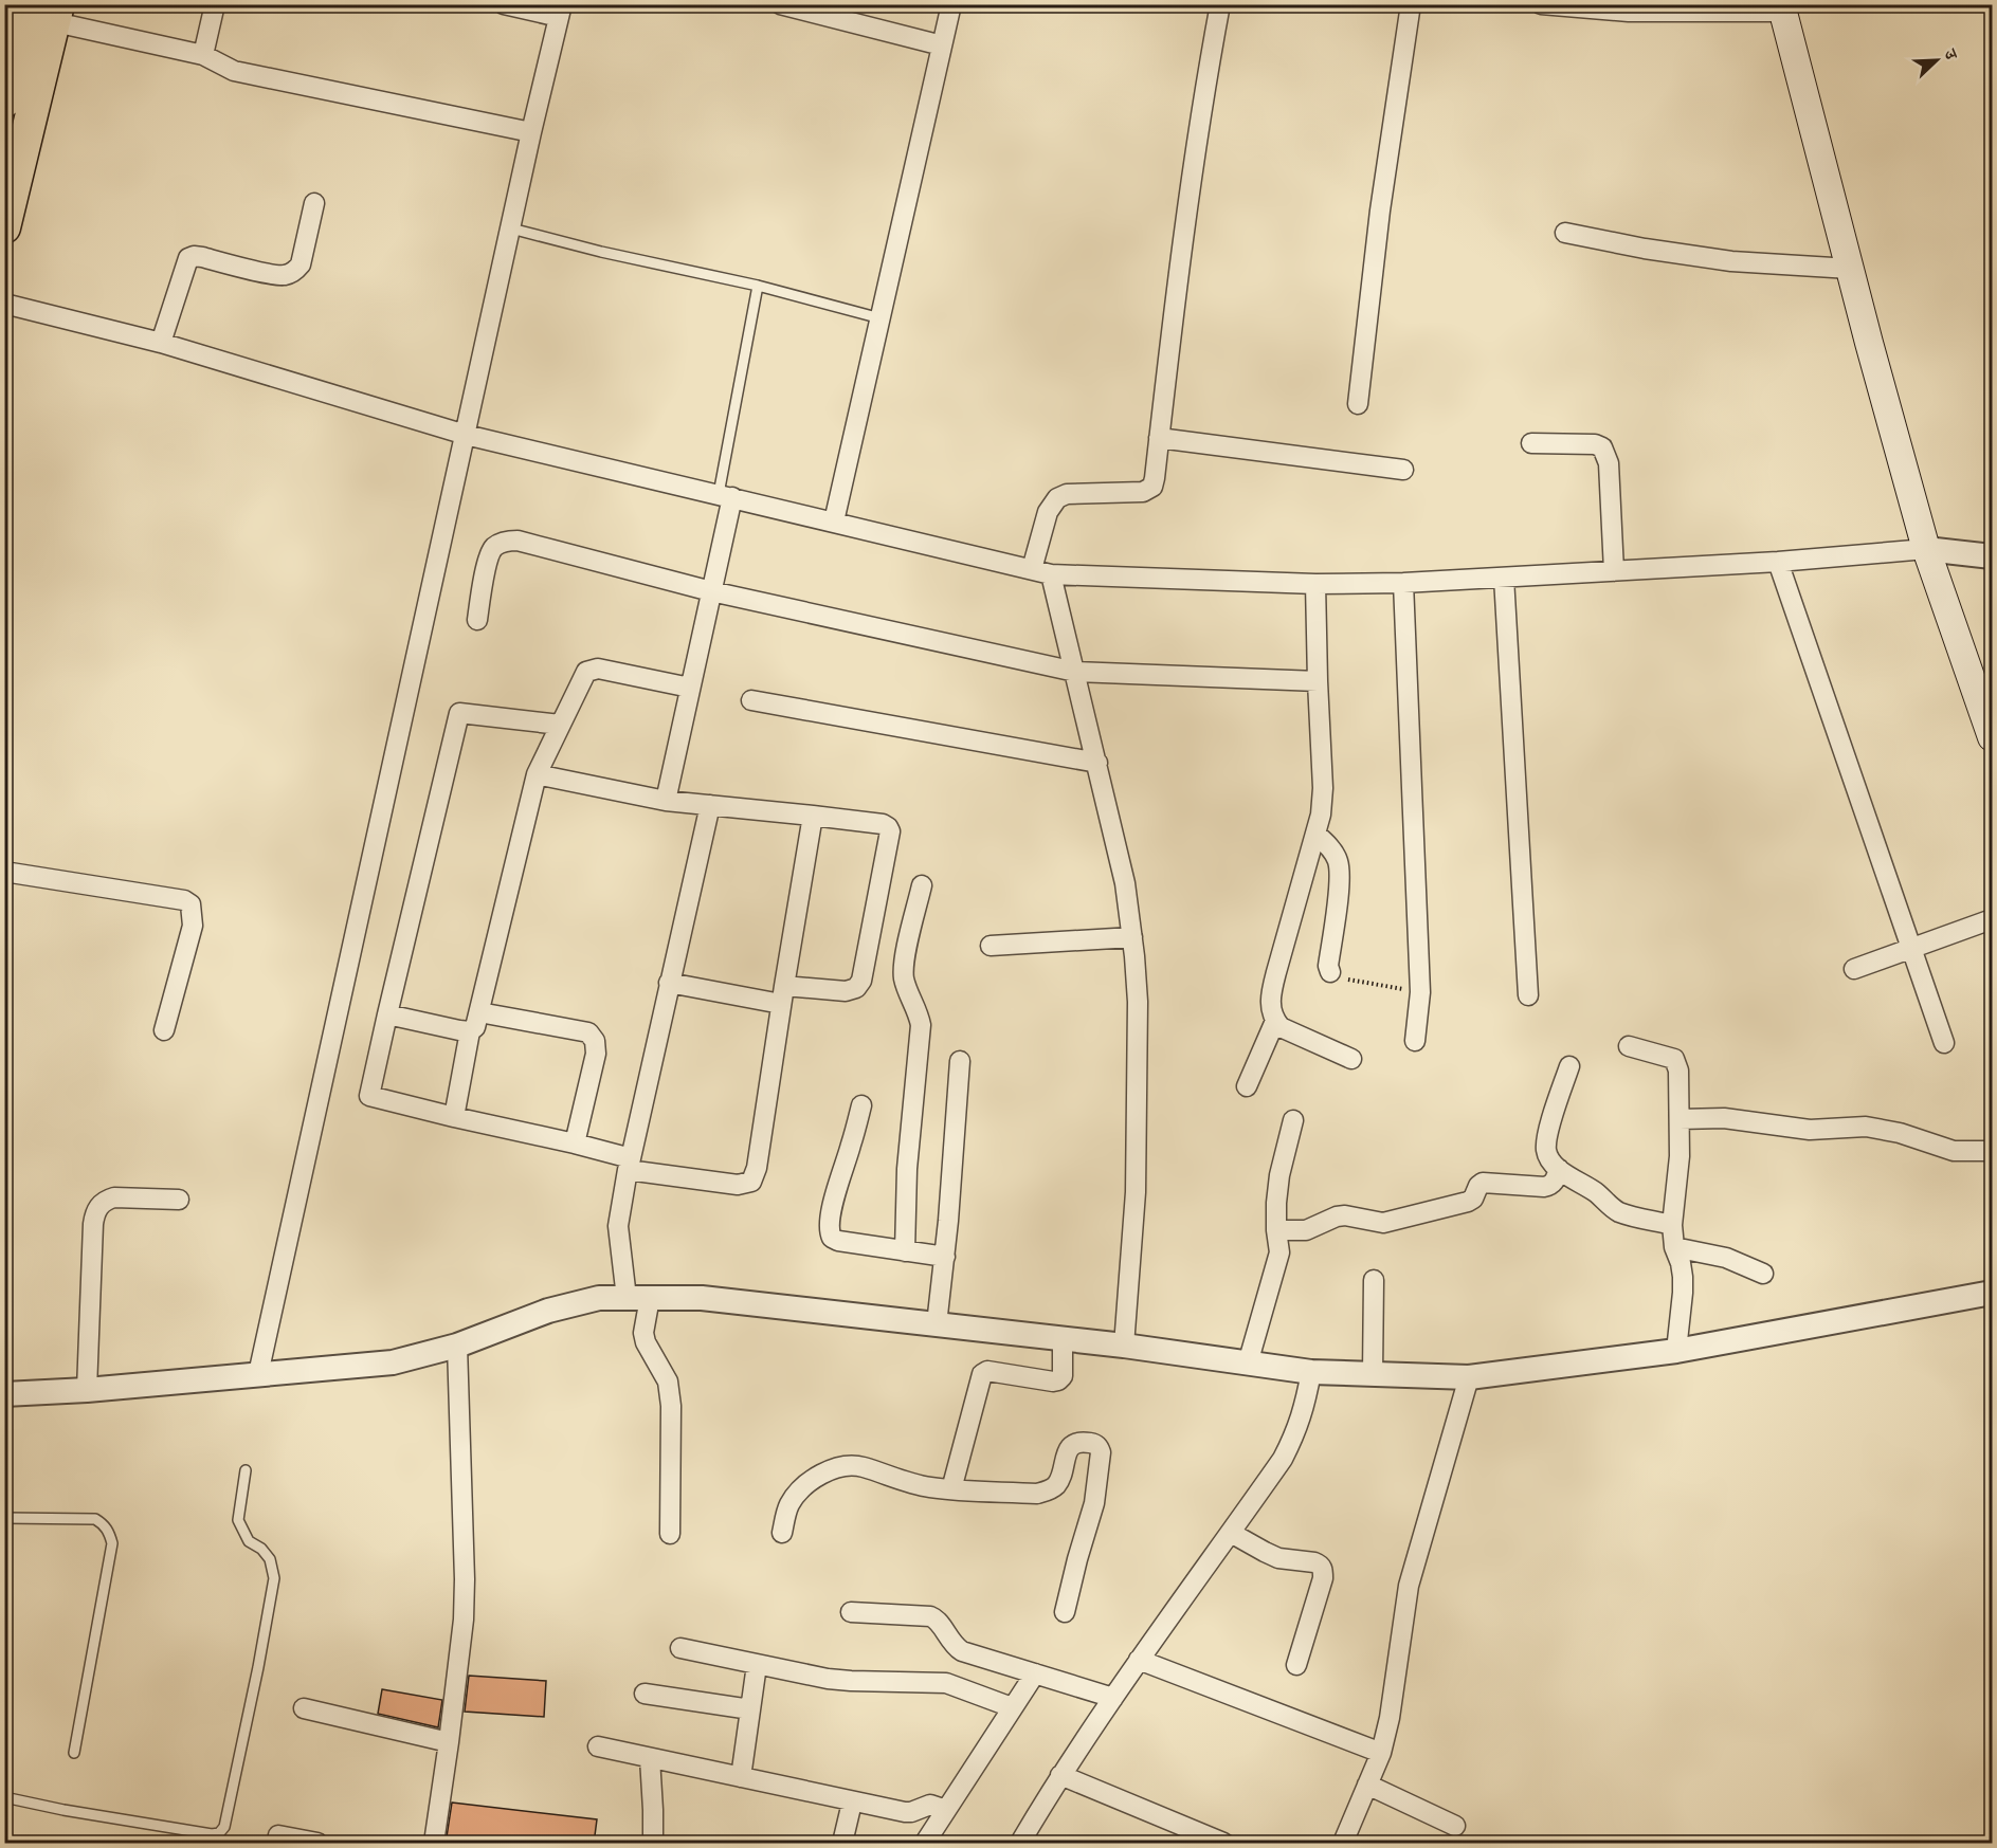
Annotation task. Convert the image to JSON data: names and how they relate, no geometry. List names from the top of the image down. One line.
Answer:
{"north":"top right"}
